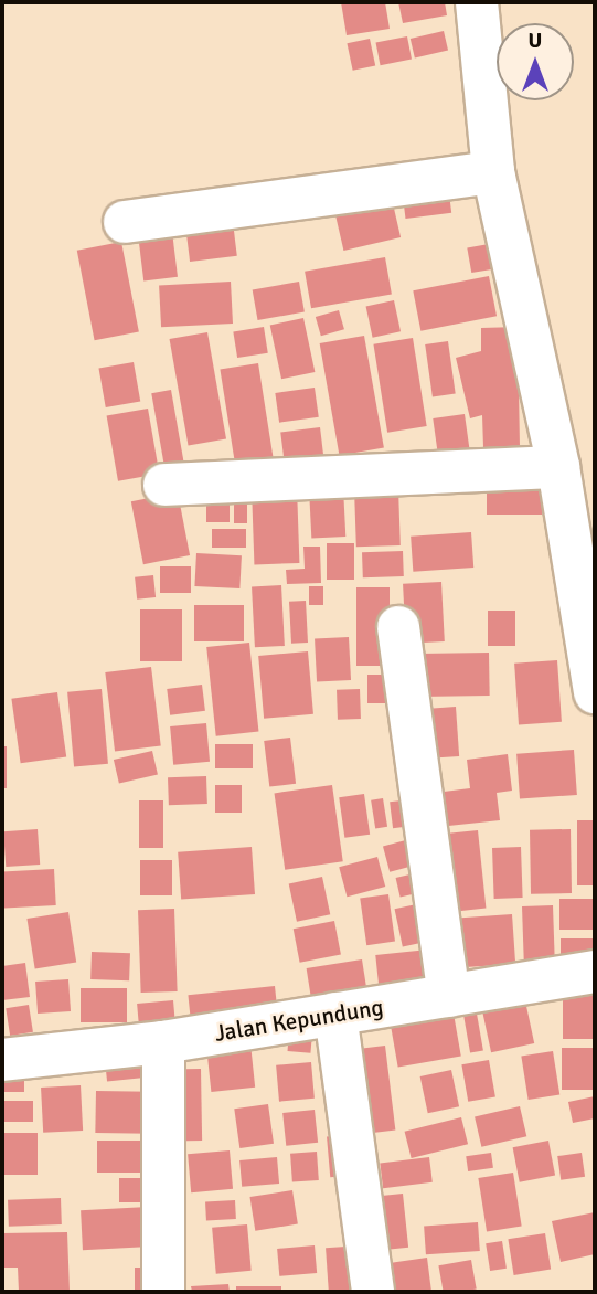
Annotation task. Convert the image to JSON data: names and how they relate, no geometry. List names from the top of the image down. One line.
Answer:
{"streets":{"street":["Jalan Kepundung"]},"north":"top"}
